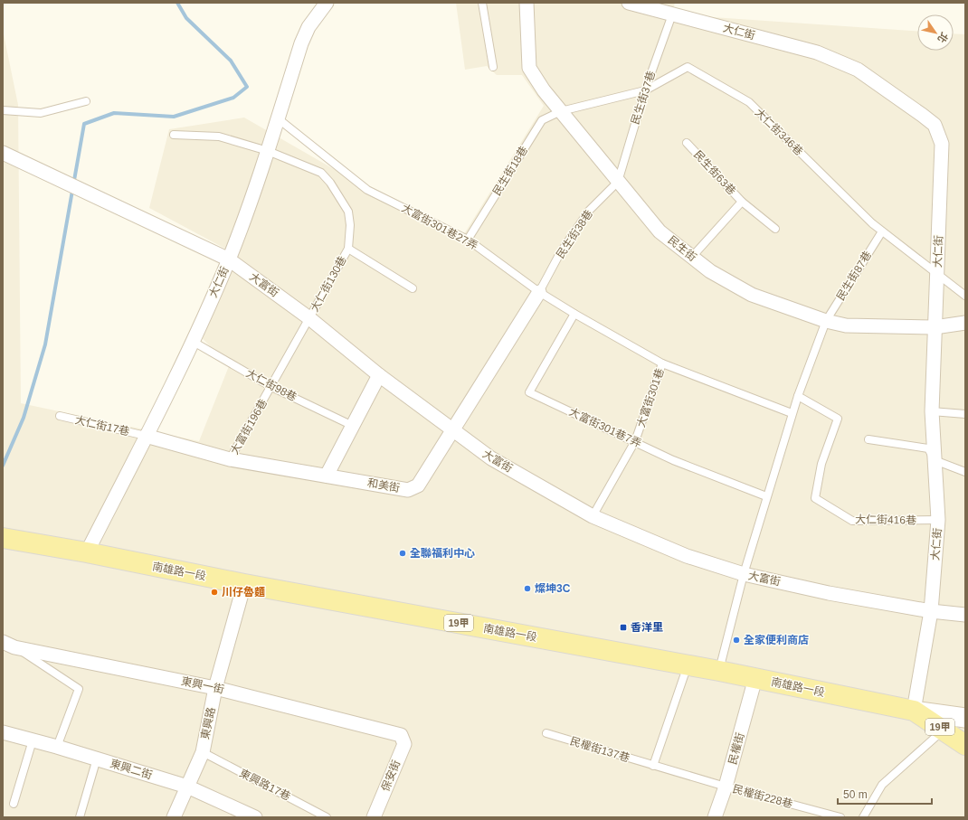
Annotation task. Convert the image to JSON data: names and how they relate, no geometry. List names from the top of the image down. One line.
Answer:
{"streets":{"main road":["南雄路一段","19甲"],"street":["大仁街","民生街","大富街","和美街","東興一街","東興路","民權街","東興二街","保安街"],"lane":["民生街37巷","大仁街346巷","民生街18巷","民生街63巷","大富街301巷27弄","民生街38巷","民生街87巷","大仁街130巷","大仁街98巷","大富街301巷","大仁街17巷","大富街196巷","大富街301巷7弄","大仁街416巷","民權街137巷","東興路17巷","民權街228巷"]},"crossings":[["大仁街","民生街37巷"],["大仁街","大仁街346巷"],["大仁街","大富街301巷27弄"],["大仁街","民生街"],["大仁街","大仁街130巷"],["大仁街","大富街"],["大仁街","大仁街98巷"],["大仁街","大仁街17巷"],["大仁街","和美街"],["大仁街","大仁街416巷"],["大仁街","南雄路一段"],["民生街37巷","大仁街346巷"],["民生街37巷","民生街38巷"],["民生街37巷","民生街"],["大仁街346巷","民生街18巷"],["大仁街346巷","民生街"],["大仁街346巷","民生街87巷"],["民生街18巷","大富街301巷27弄"],["民生街18巷","民生街"],["民生街63巷","民生街"],["大富街301巷27弄","民生街38巷"],["大富街301巷27弄","大富街301巷"],["大富街301巷27弄","大富街301巷7弄"],["大富街301巷27弄","和美街"],["民生街38巷","民生街"],["民生街38巷","和美街"],["民生街","民生街87巷"],["大仁街130巷","大富街"],["大仁街130巷","大富街196巷"],["大富街","大富街301巷"],["大富街","大富街196巷"],["大富街","和美街"],["大仁街98巷","大富街196巷"],["大富街301巷","大富街301巷7弄"],["大仁街17巷","和美街"],["大富街196巷","和美街"],["南雄路一段","東興路"],["南雄路一段","民權街"],["東興一街","東興路"],["東興一街","保安街"],["東興路","東興二街"],["東興路","東興路17巷"],["民權街","民權街137巷"],["民權街","民權街228巷"],["民權街137巷","民權街228巷"]],"places":{"other":["全聯福利中心","燦坤3C","川仔魯麵","全家便利商店"],"transit":["香洋里"]},"scale_bar":"50 m","north":"bottom right"}
